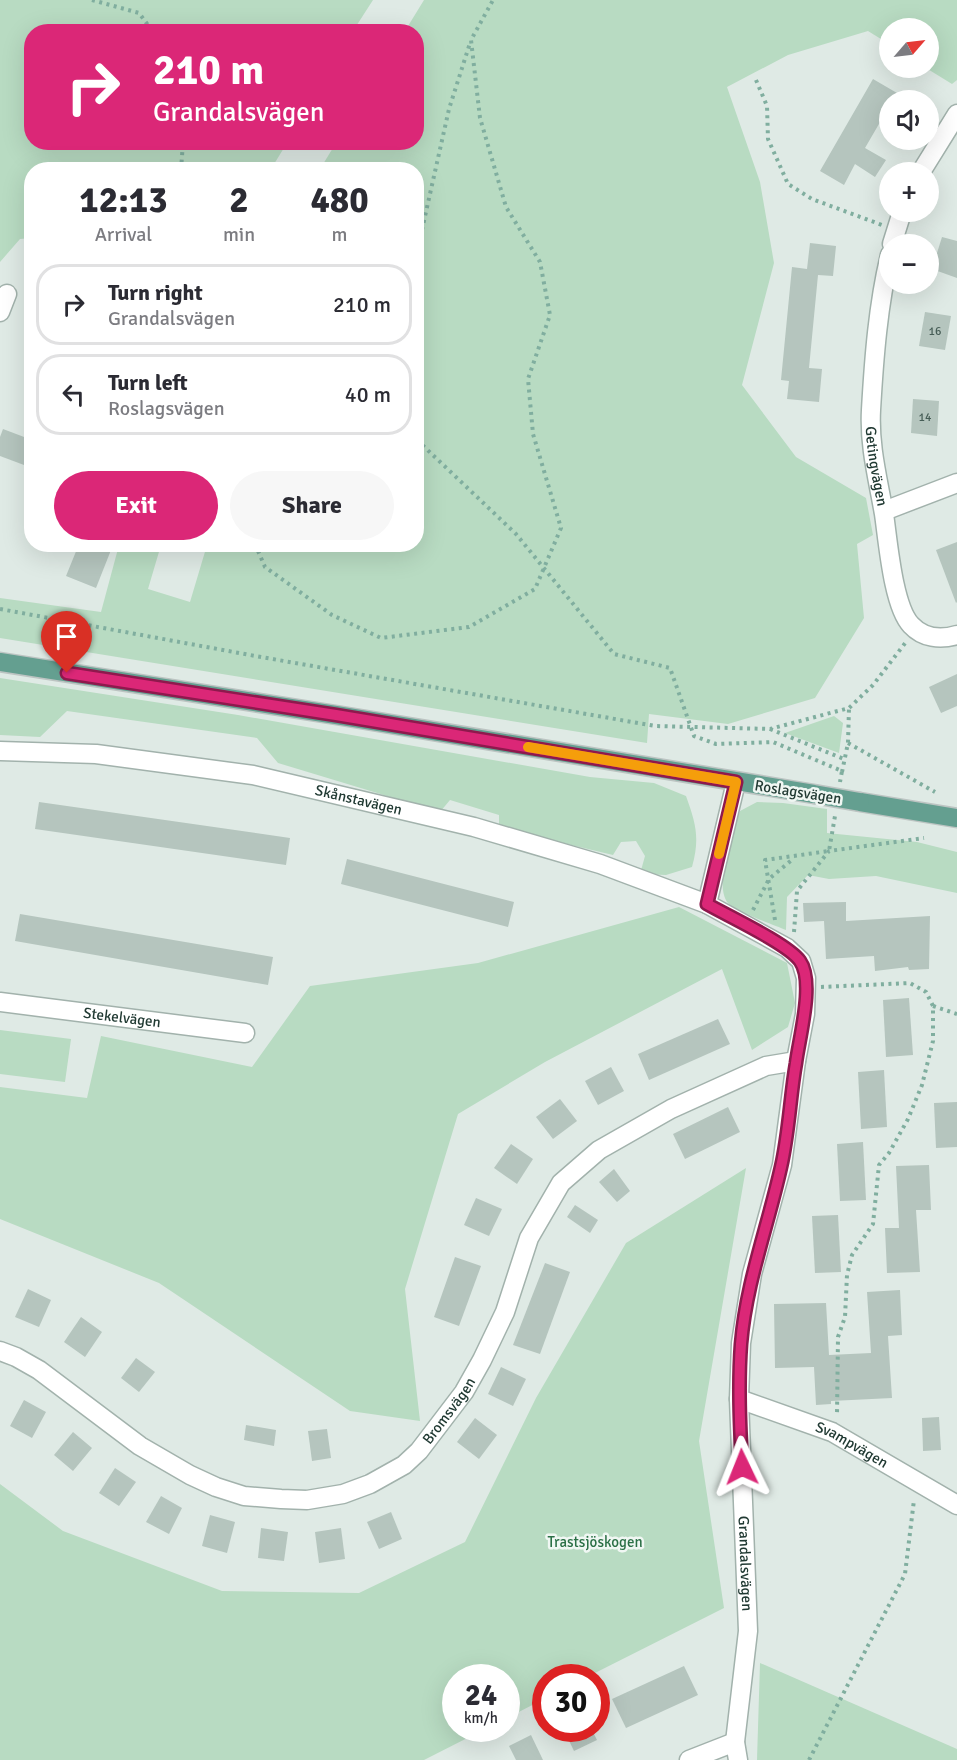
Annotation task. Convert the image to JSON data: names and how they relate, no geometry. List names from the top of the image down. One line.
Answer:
{"streets":{"main road":["Roslagsvägen"],"street":["Getingvägen","Skånstavägen","Stekelvägen","Bromsvägen","Svampvägen","Grandalsvägen"]},"crossings":[["Skånstavägen","Grandalsvägen"],["Bromsvägen","Grandalsvägen"],["Svampvägen","Grandalsvägen"]],"parks":["Trastsjöskogen"],"house_numbers":["16","14"],"north":"top right","page":{"map_buttons":["+","−"],"turn":["210 m","Grandalsvägen"],"eta":["12:13","Arrival","2","min","480","m"],"list":[{"name":"Turn right","note":"Grandalsvägen","value":"210 m"},{"name":"Turn left","note":"Roslagsvägen","value":"40 m"}],"buttons":["Exit","Share"],"speed":"24 km/h","limit":"30"}}
